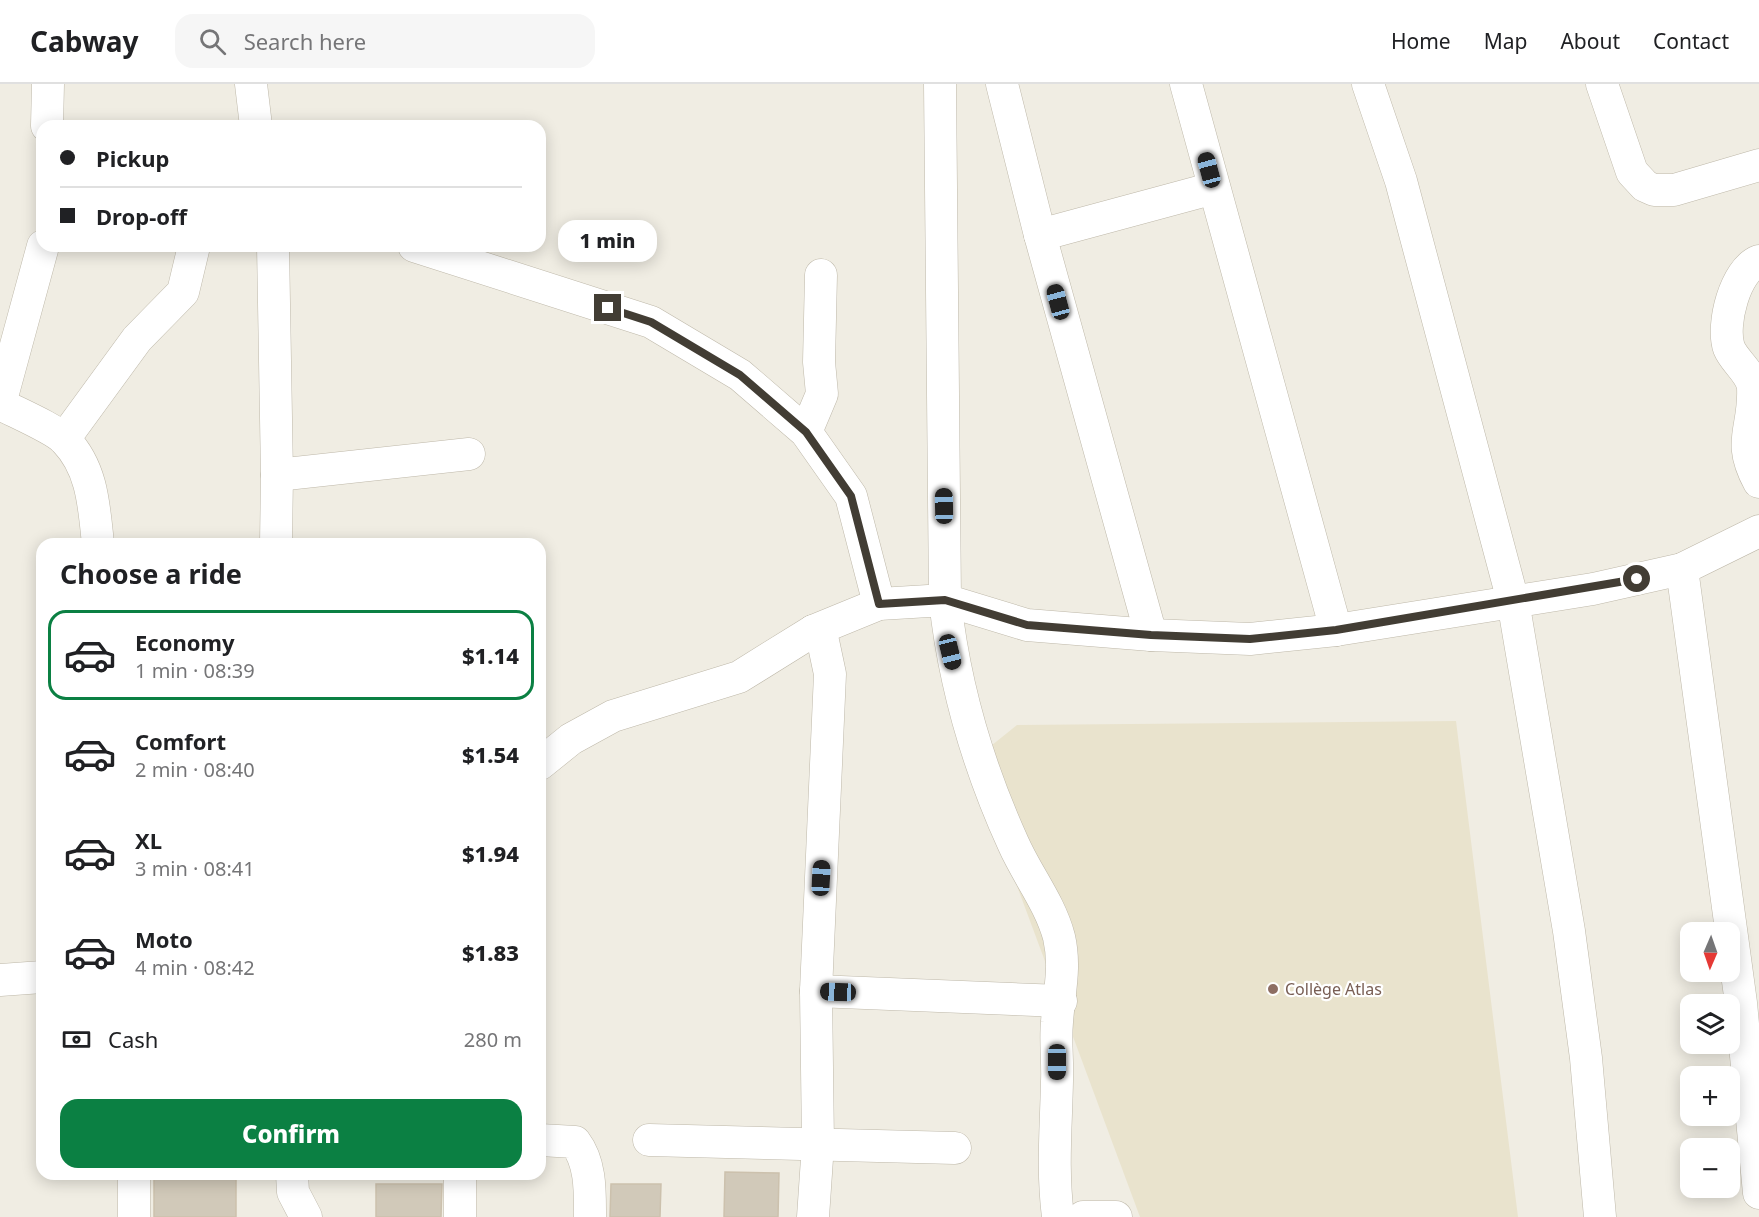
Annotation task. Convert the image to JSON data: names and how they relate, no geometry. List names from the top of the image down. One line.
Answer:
{"places":["Collège Atlas"],"north":"bottom","page":{"header":"Cabway","search":"Search here","nav":["Home","Map","About","Contact"],"banner":["Pickup","Drop-off"],"bubble":"1 min","heading":"Choose a ride","list":[{"name":"Economy","note":"1 min · 08:39","value":"$1.14"},{"name":"Comfort","note":"2 min · 08:40","value":"$1.54"},{"name":"XL","note":"3 min · 08:41","value":"$1.94"},{"name":"Moto","note":"4 min · 08:42","value":"$1.83"}],"map_buttons":["+","−"],"pay":["Cash","280 m"],"buttons":"Confirm"}}
